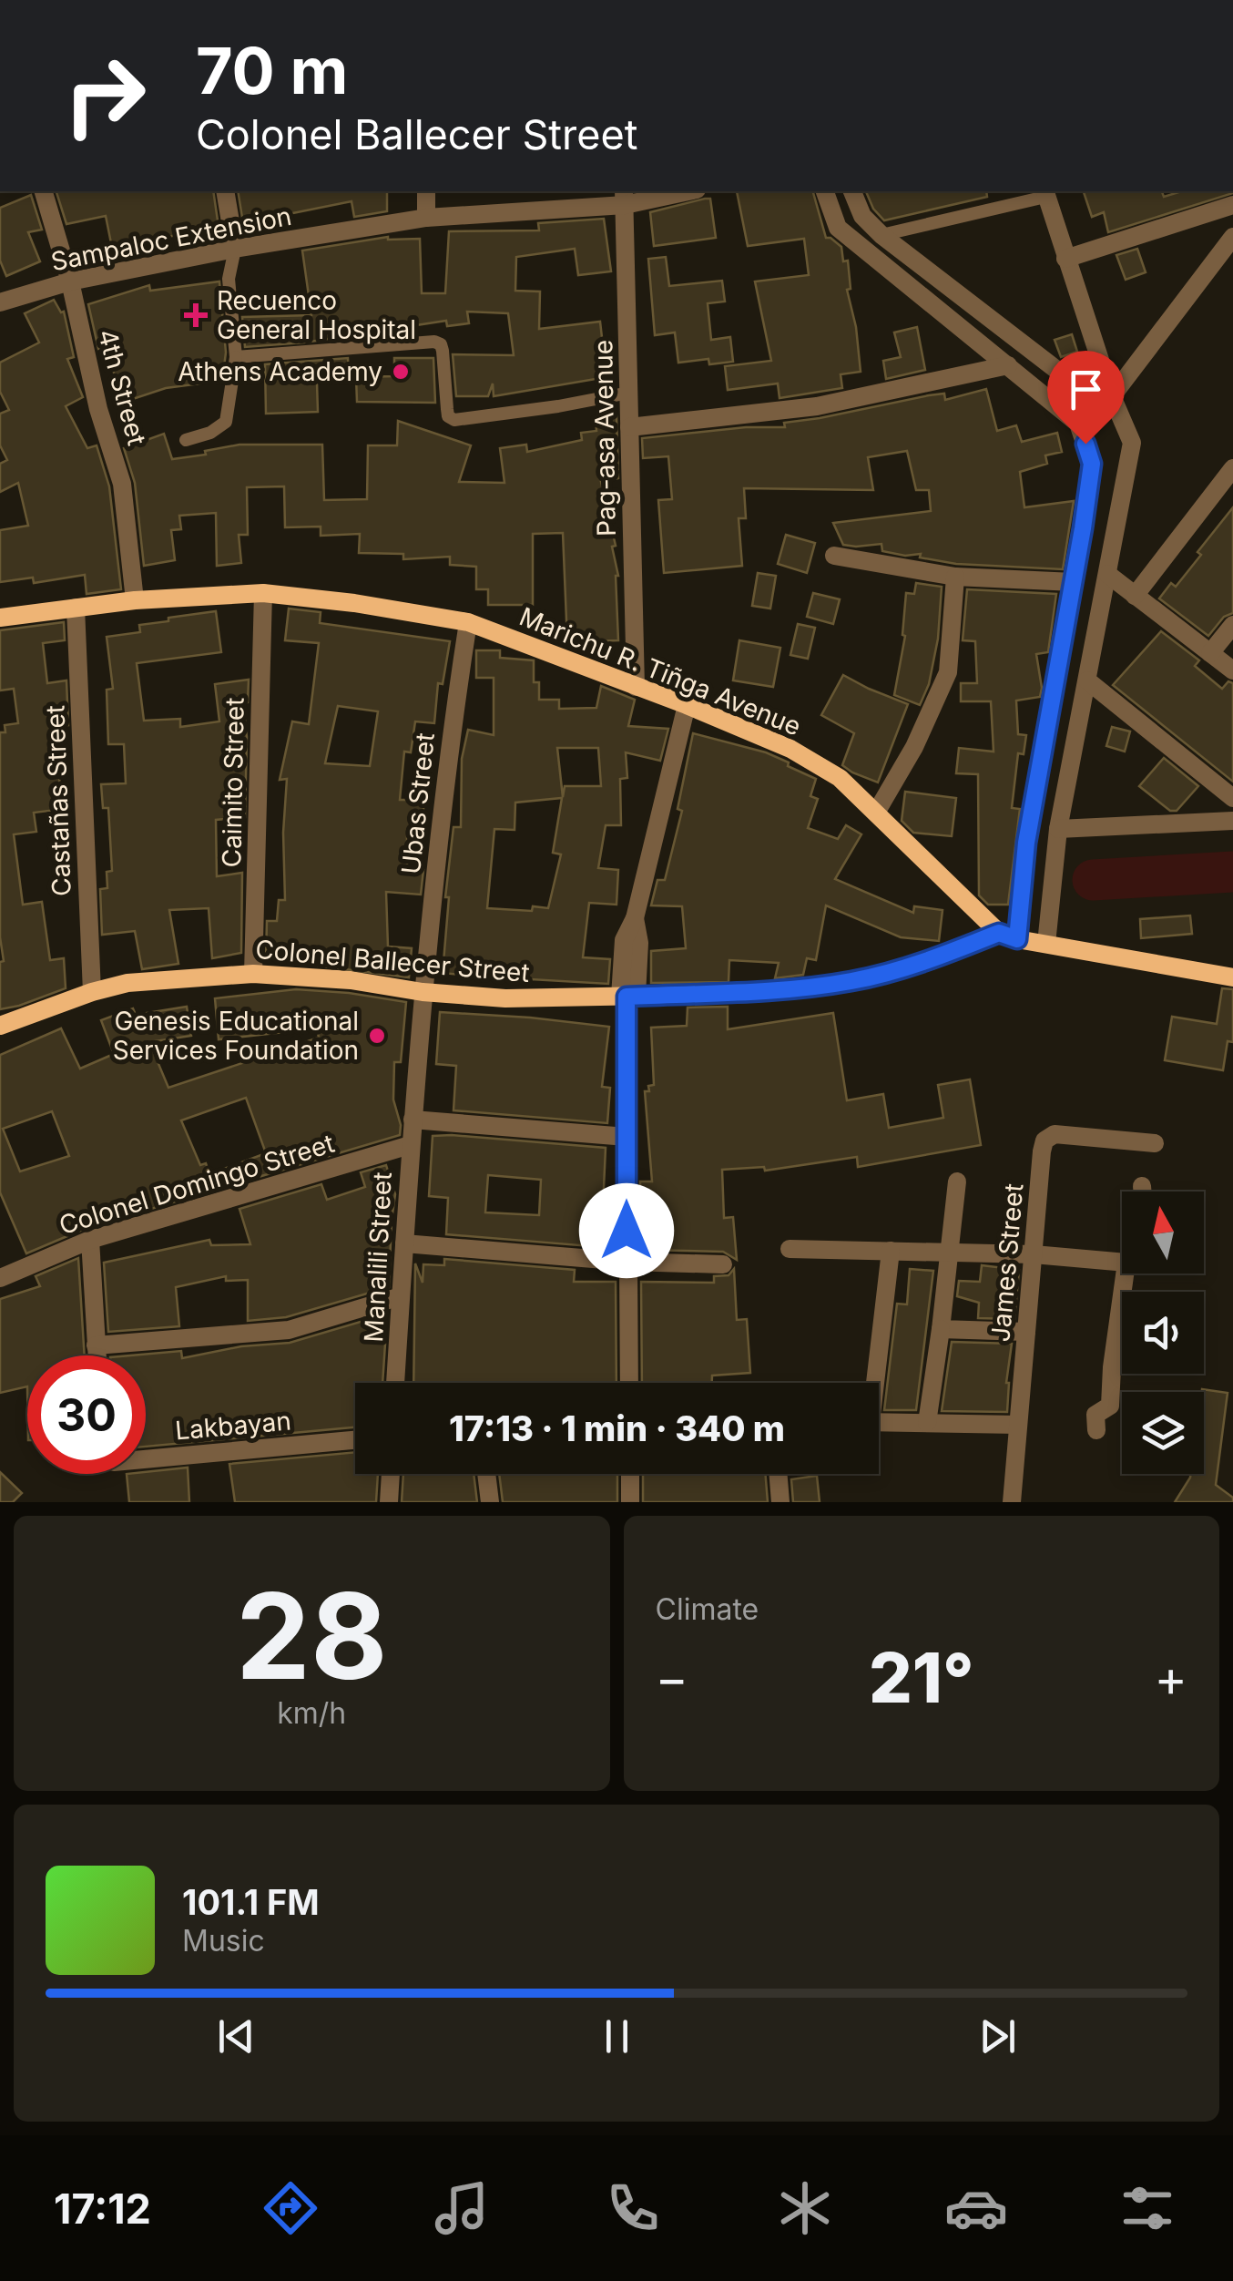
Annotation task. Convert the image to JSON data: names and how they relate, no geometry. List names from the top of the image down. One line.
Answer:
{"streets":{"main road":["Marichu R. Tiñga Avenue","Colonel Ballecer Street"],"street":["Sampaloc Extension","4th Street","Pag-asa Avenue","Caimito Street","Castañas Street","Ubas Street","Colonel Domingo Street","Manalili Street","James Street","Lakbayan"]},"crossings":[["Sampaloc Extension","4th Street"],["Sampaloc Extension","Pag-asa Avenue"],["4th Street","Marichu R. Tiñga Avenue"],["Pag-asa Avenue","Marichu R. Tiñga Avenue"],["Marichu R. Tiñga Avenue","Caimito Street"],["Marichu R. Tiñga Avenue","Castañas Street"],["Marichu R. Tiñga Avenue","Ubas Street"],["Marichu R. Tiñga Avenue","Colonel Ballecer Street"],["Caimito Street","Colonel Ballecer Street"],["Castañas Street","Colonel Ballecer Street"],["Ubas Street","Colonel Ballecer Street"],["Ubas Street","Manalili Street"],["Colonel Ballecer Street","Manalili Street"],["Colonel Domingo Street","Manalili Street"]],"places":{"health":["Recuenco General Hospital"],"other":["Athens Academy","Genesis Educational Services Foundation"]},"north":"top","page":{"turn":["70 m","Colonel Ballecer Street"],"limit":"30","trip":"17:13 · 1 min · 340 m","tile":[["28","km/h"],"Climate"],"heat":["−","21°","+"],"song":["101.1 FM","Music"],"tabs":"17:12"}}
